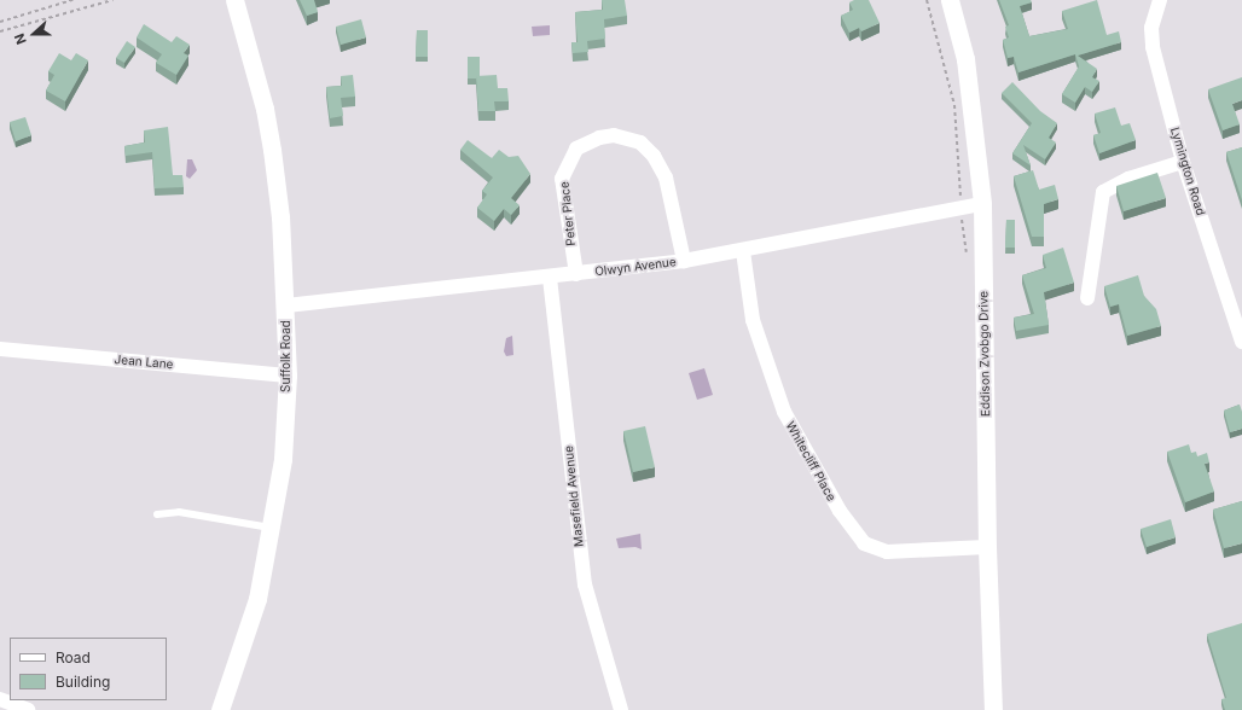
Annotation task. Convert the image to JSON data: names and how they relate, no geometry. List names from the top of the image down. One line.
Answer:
{"streets":{"street":["Lymington Road","Peter Place","Olwyn Avenue","Eddison Zvobgo Drive","Suffolk Road","Jean Lane","Whitecliff Place","Masefield Avenue"]},"crossings":[["Peter Place","Olwyn Avenue"],["Olwyn Avenue","Eddison Zvobgo Drive"],["Olwyn Avenue","Suffolk Road"],["Olwyn Avenue","Whitecliff Place"],["Olwyn Avenue","Masefield Avenue"],["Eddison Zvobgo Drive","Whitecliff Place"],["Suffolk Road","Jean Lane"]],"legend":["Road","Building"],"north":"left"}
